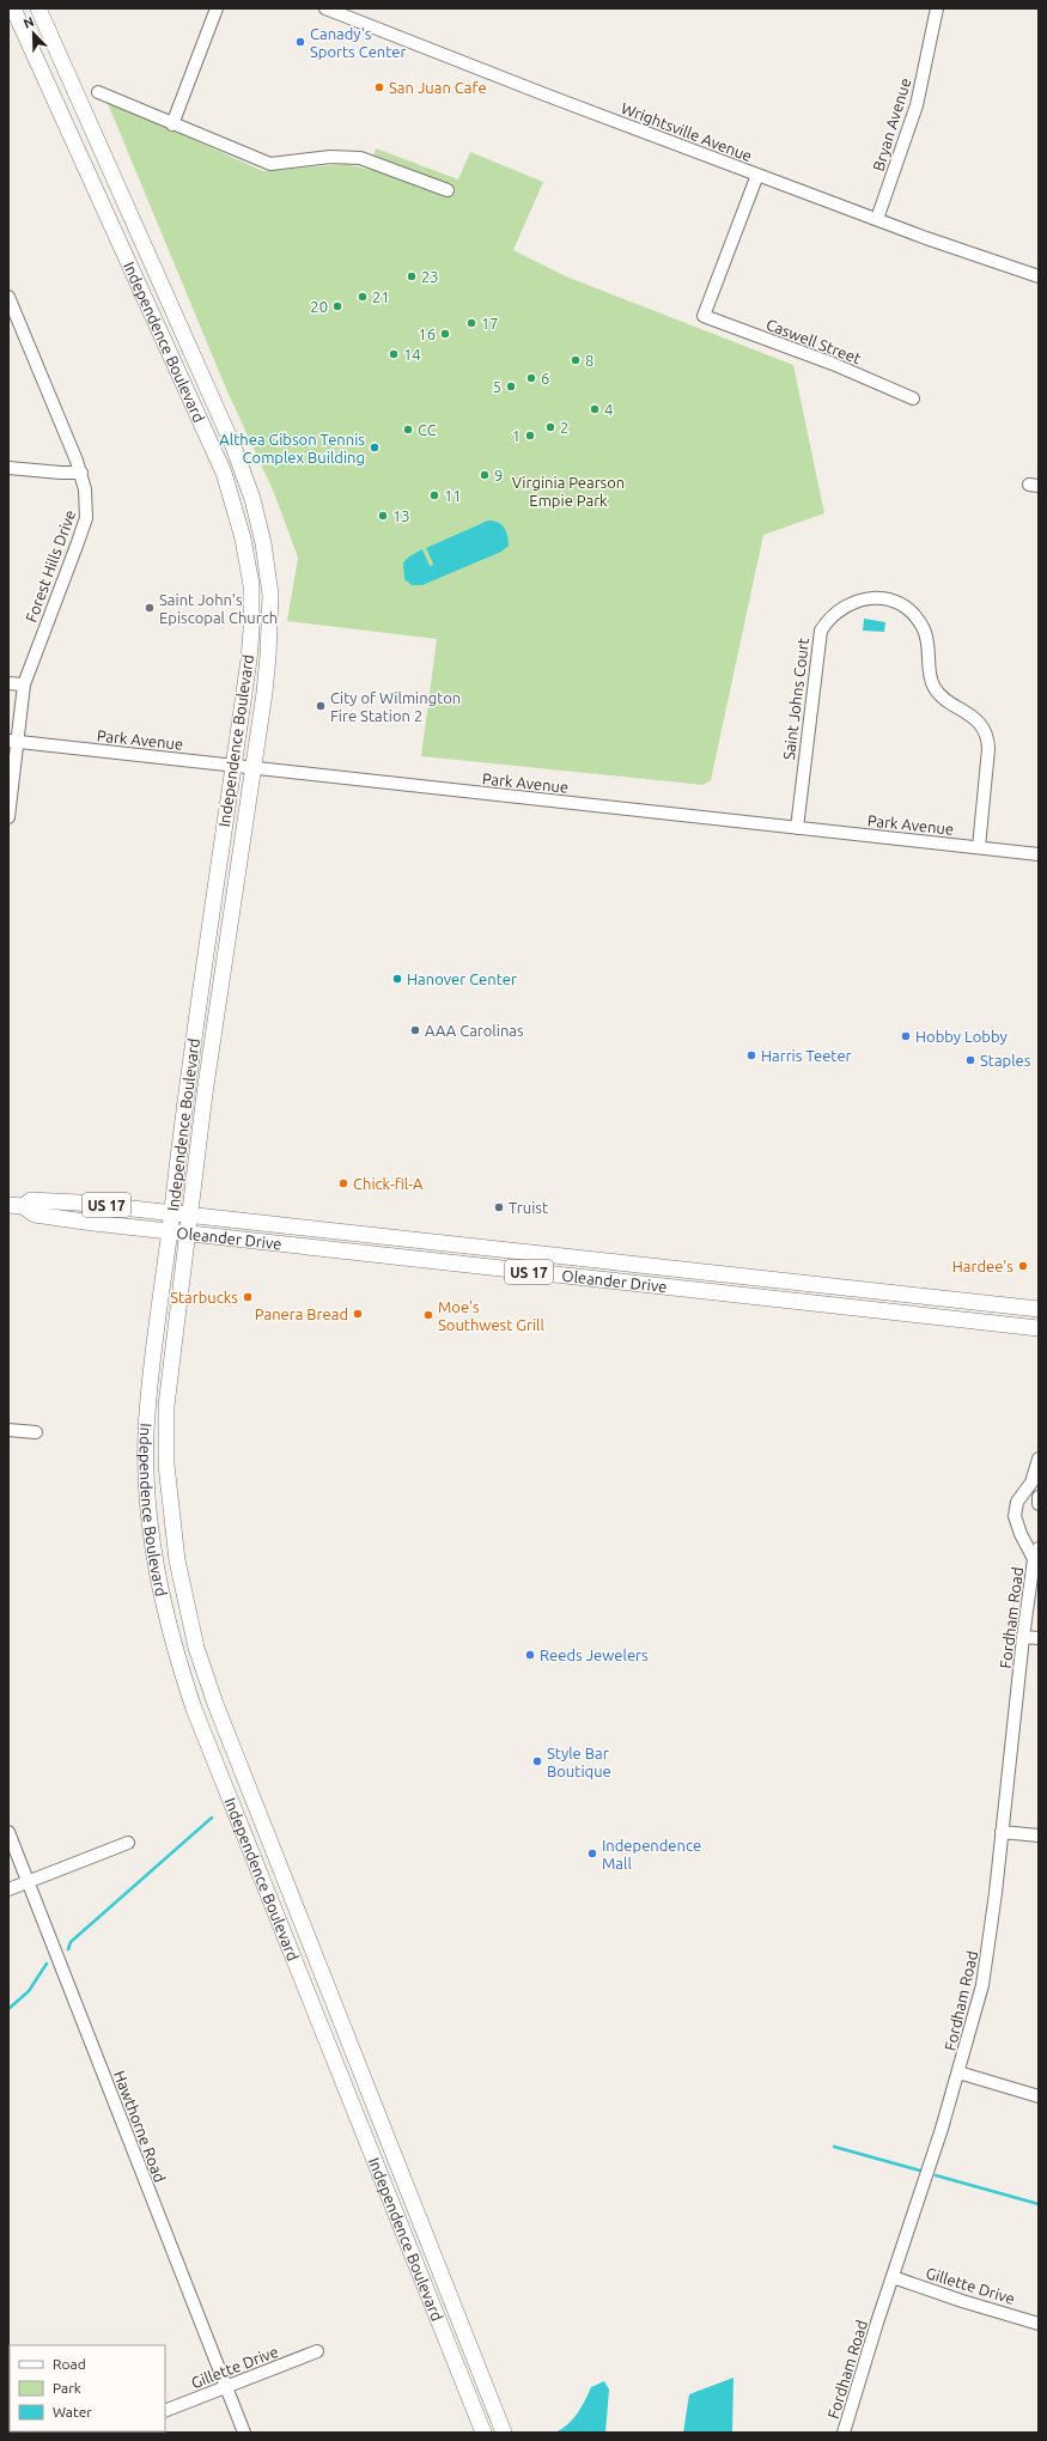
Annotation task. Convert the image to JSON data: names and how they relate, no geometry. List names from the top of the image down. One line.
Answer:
{"streets":{"main road":["Independence Boulevard","US 17","Oleander Drive"],"street":["Bryan Avenue","Wrightsville Avenue","Caswell Street","Forest Hills Drive","Saint Johns Court","Park Avenue","Fordham Road","Hawthorne Road","Gillette Drive"]},"crossings":[["Bryan Avenue","Wrightsville Avenue"],["Wrightsville Avenue","Caswell Street"],["Independence Boulevard","Park Avenue"],["Independence Boulevard","Oleander Drive"],["Forest Hills Drive","Park Avenue"],["Saint Johns Court","Park Avenue"],["Fordham Road","Gillette Drive"],["Hawthorne Road","Gillette Drive"]],"parks":["Virginia Pearson Empie Park"],"places":["Canady's Sports Center","San Juan Cafe","23","21","20","17","16","14","8","6","5","4","2","CC","1","Althea Gibson Tennis Complex Building","9","11","13","Saint John's Episcopal Church","City of Wilmington Fire Station 2","Hanover Center","AAA Carolinas","Hobby Lobby","Harris Teeter","Staples","Chick-fil-A","Truist","Hardee's","Starbucks","Panera Bread","Moe's Southwest Grill","Reeds Jewelers","Style Bar Boutique","Independence Mall"],"legend":["Road","Park","Water"],"north":"top left"}
